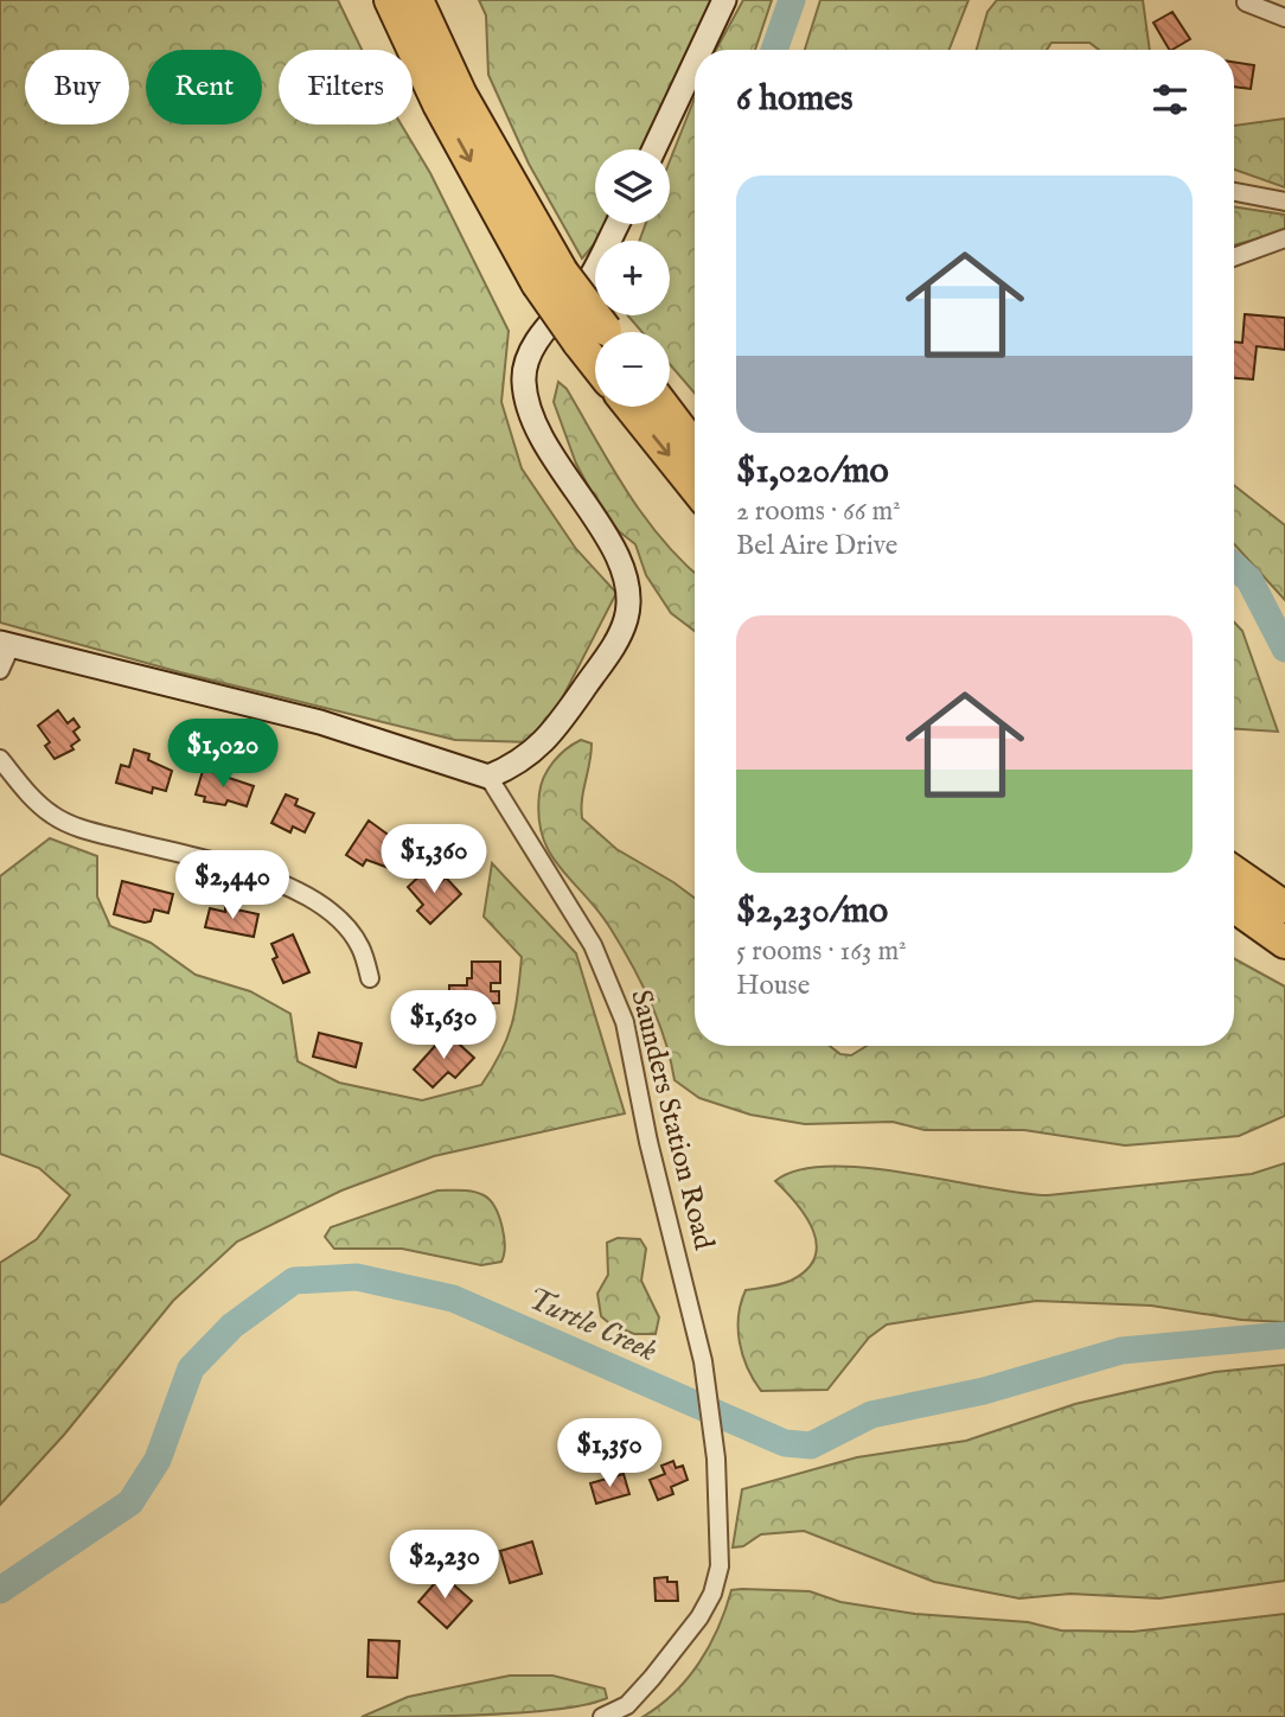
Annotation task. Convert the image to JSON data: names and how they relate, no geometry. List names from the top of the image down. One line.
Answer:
{"streets":{"street":["Saunders Station Road"]},"water":["Turtle Creek"],"page":{"chip":["Buy","Rent","Filters"],"heading":"6 homes","map_buttons":["+","−"],"list":[{"name":"$1,020/mo","note":"2 rooms · 66 m² · Bel Aire Drive"},{"name":"$2,230/mo","note":"5 rooms · 163 m² · House"}],"price":["$1,020","$1,360","$2,440","$1,630","$1,350","$2,230"]}}
